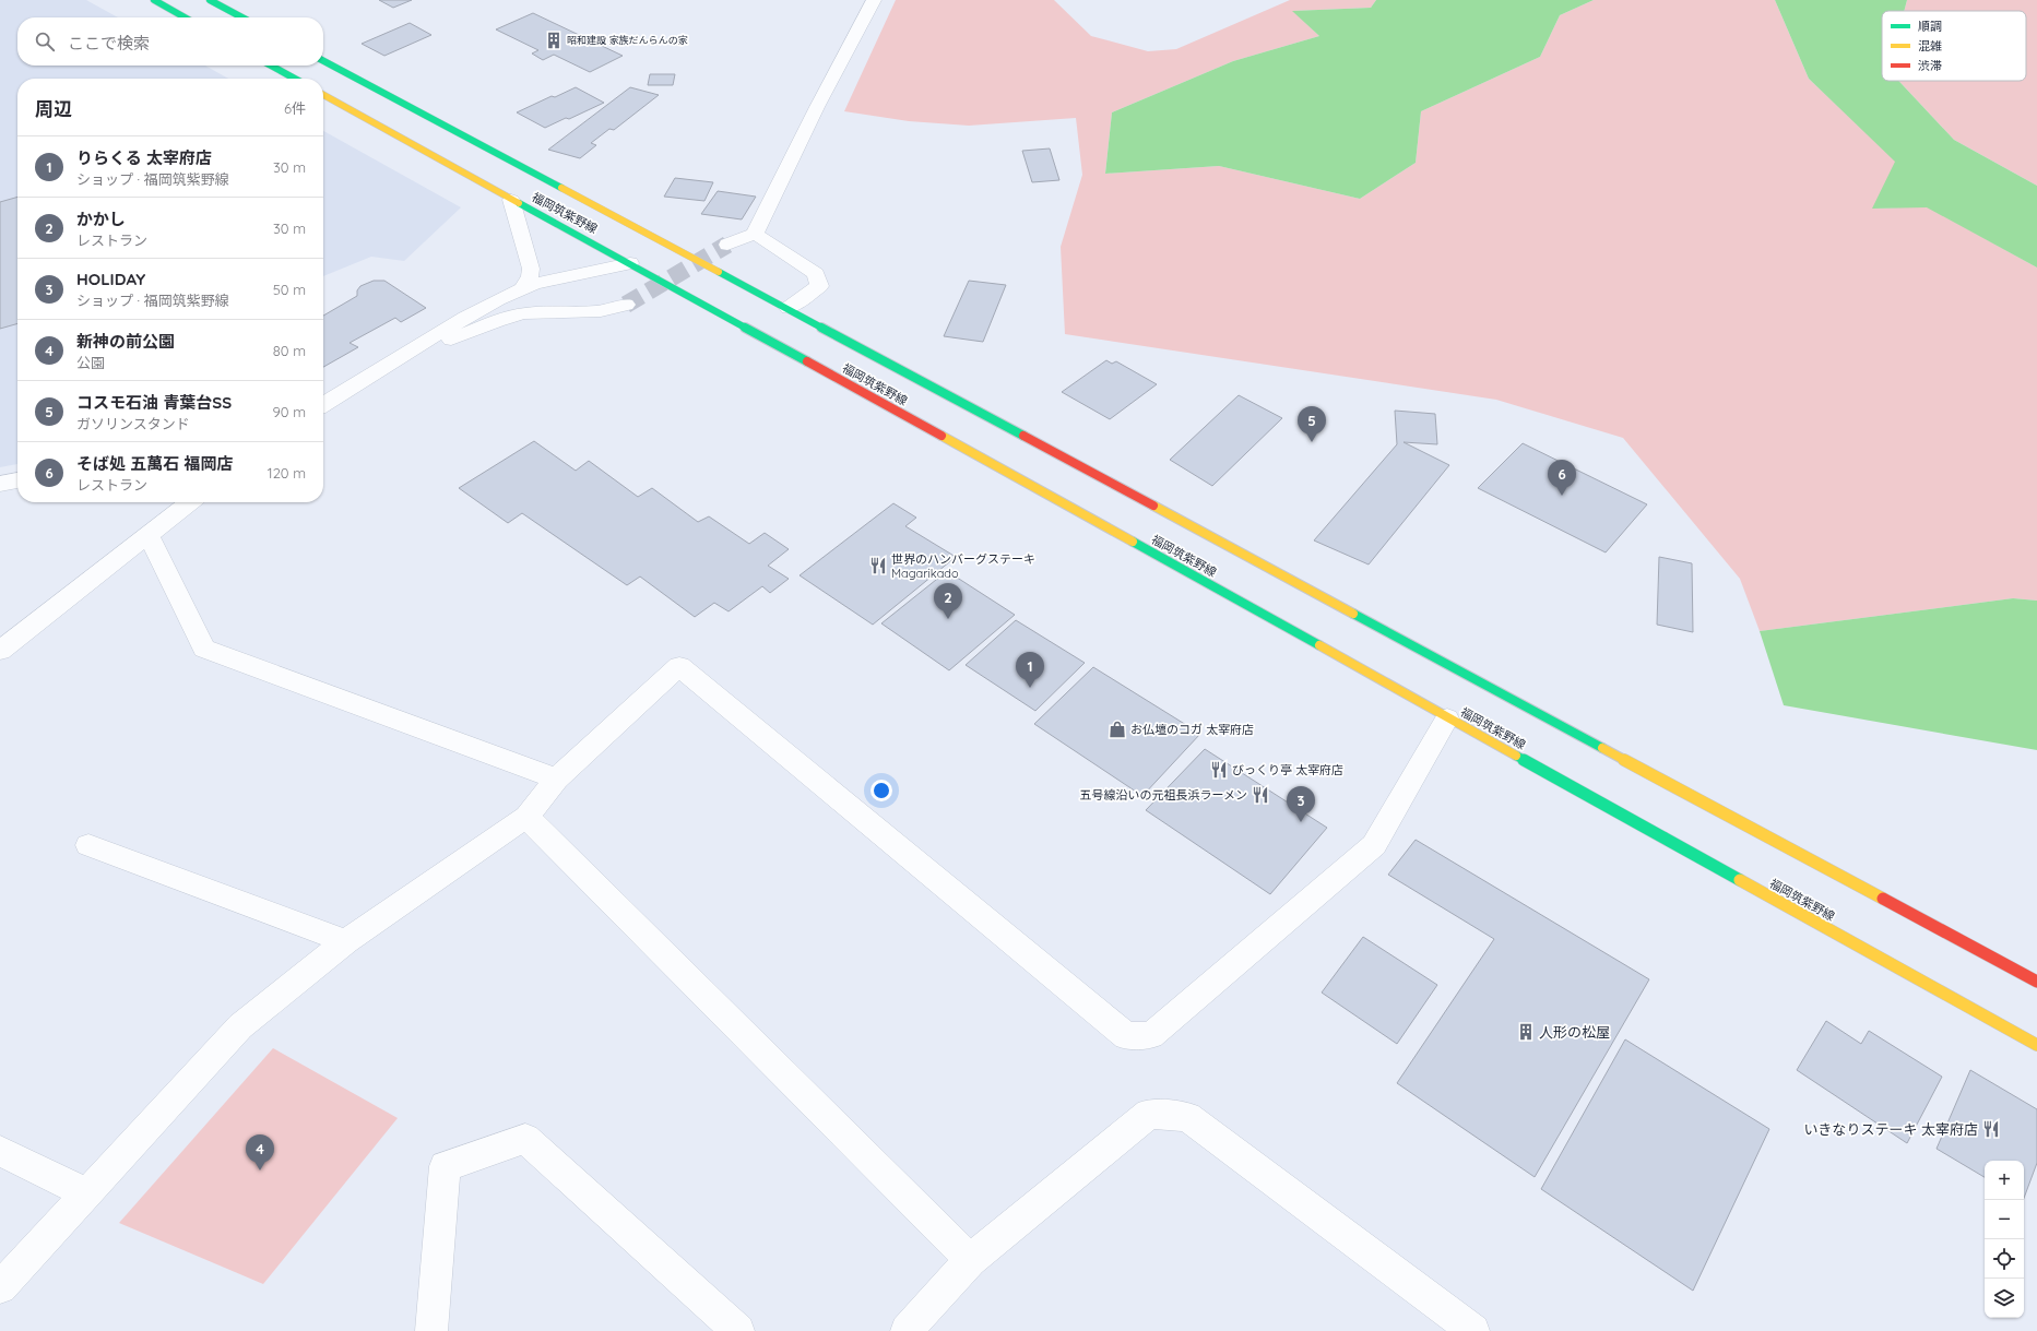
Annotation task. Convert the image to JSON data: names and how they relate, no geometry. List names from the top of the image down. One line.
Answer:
{"streets":{"main road":["福岡筑紫野線"]},"places":{"building":["昭和建設 家族だんらんの家","人形の松屋"],"restaurant":["世界のハンバーグステーキ Magarikado","びっくり亭 太宰府店","五号線沿いの元祖長浜ラーメン","いきなりステーキ 太宰府店"],"shop":["お仏壇のコガ 太宰府店"]},"legend":["順調","混雑","渋滞"],"page":{"search":"ここで検索","heading":["周辺","6件"],"list":[{"mark":"1","name":"りらくる 太宰府店","note":"ショップ · 福岡筑紫野線","value":"30 m"},{"mark":"2","name":"かかし","note":"レストラン","value":"30 m"},{"mark":"3","name":"HOLIDAY","note":"ショップ · 福岡筑紫野線","value":"50 m"},{"mark":"4","name":"新神の前公園","note":"公園","value":"80 m"},{"mark":"5","name":"コスモ石油 青葉台SS","note":"ガソリンスタンド","value":"90 m"},{"mark":"6","name":"そば処 五萬石 福岡店","note":"レストラン","value":"120 m"}],"pins":["5","6","2","1","3","4"],"map_buttons":["+","−"]}}
